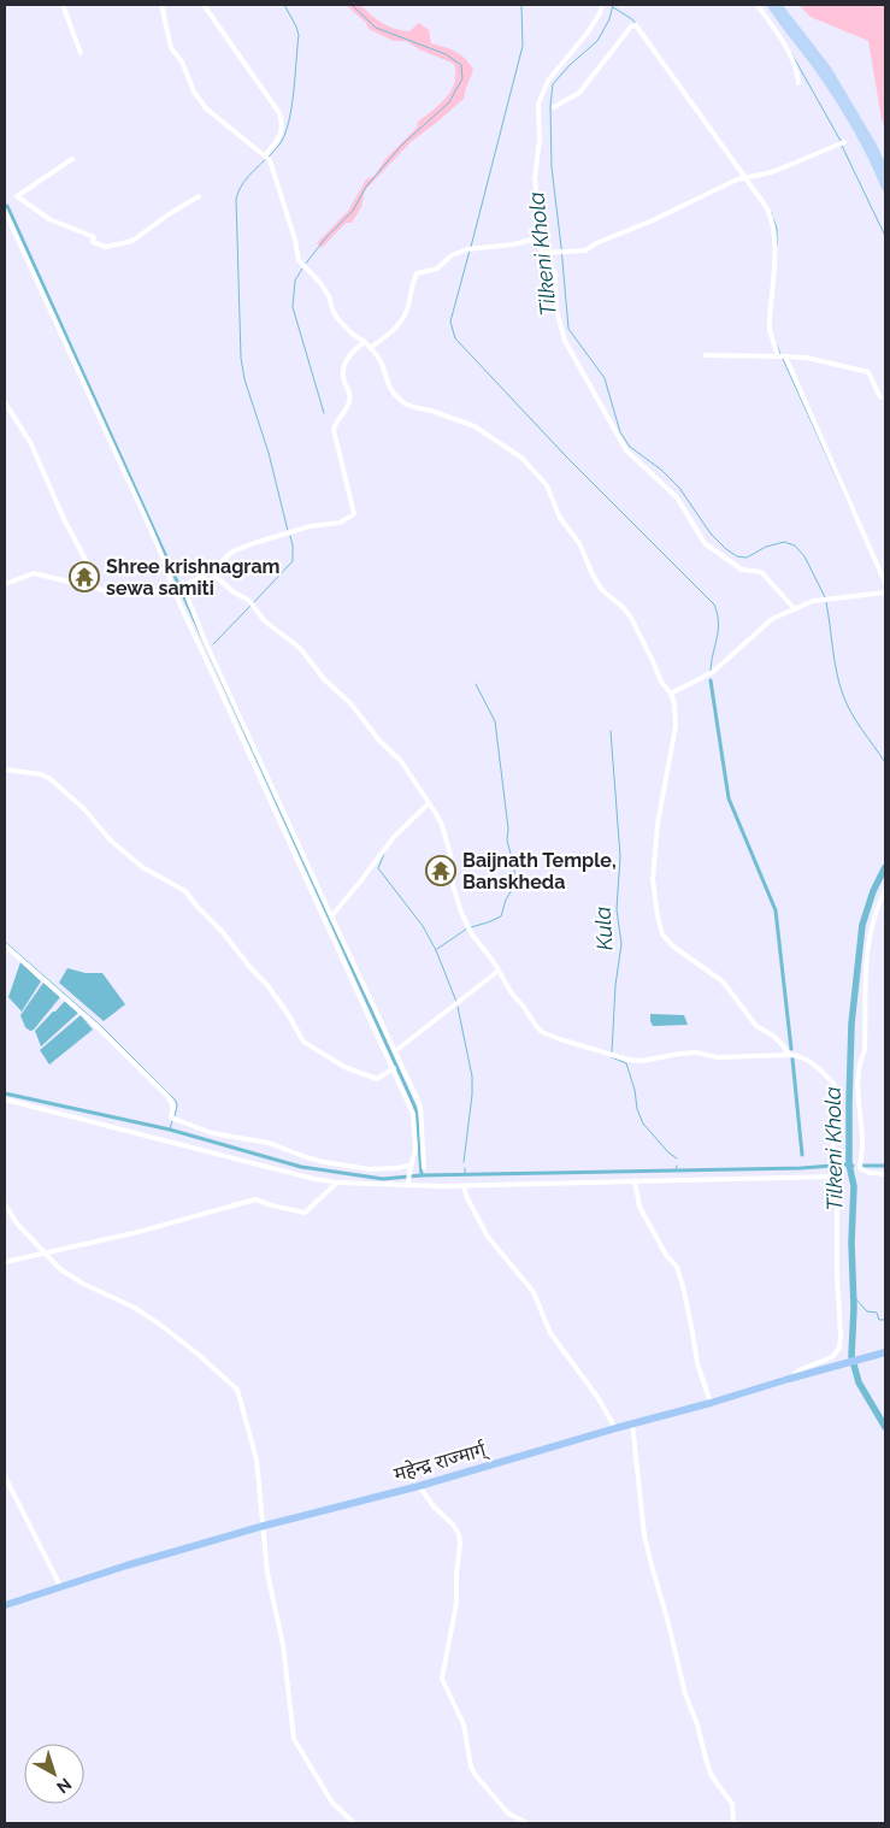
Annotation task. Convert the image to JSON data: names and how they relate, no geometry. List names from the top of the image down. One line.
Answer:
{"streets":{"highway":["महेन्द्र राज्मार्ग्"]},"water":["Tilkeni Khola","Kula"],"places":{"temple":["Shree krishnagram sewa samiti","Baijnath Temple, Banskheda"]},"north":"bottom right"}
